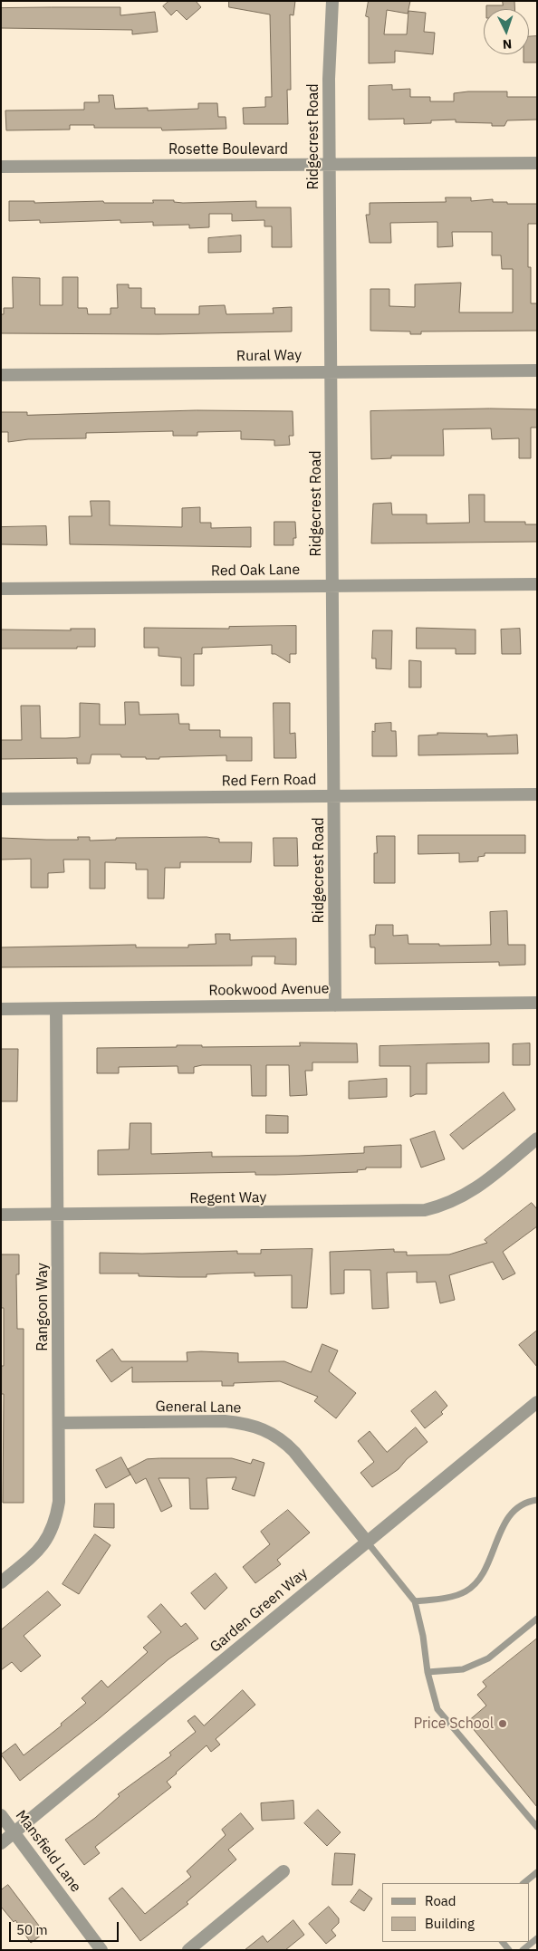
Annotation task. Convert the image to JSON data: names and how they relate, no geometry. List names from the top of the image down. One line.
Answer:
{"streets":{"street":["Ridgecrest Road","Rosette Boulevard","Rural Way","Red Oak Lane","Red Fern Road","Rookwood Avenue","Regent Way","Rangoon Way","General Lane","Garden Green Way","Mansfield Lane"]},"crossings":[["Ridgecrest Road","Rosette Boulevard"],["Ridgecrest Road","Rural Way"],["Ridgecrest Road","Red Oak Lane"],["Ridgecrest Road","Red Fern Road"],["Ridgecrest Road","Rookwood Avenue"],["Rookwood Avenue","Rangoon Way"],["Regent Way","Rangoon Way"],["Rangoon Way","General Lane"],["General Lane","Garden Green Way"],["Garden Green Way","Mansfield Lane"]],"places":["Price School"],"legend":["Road","Building"],"scale_bar":"50 m","north":"bottom"}
